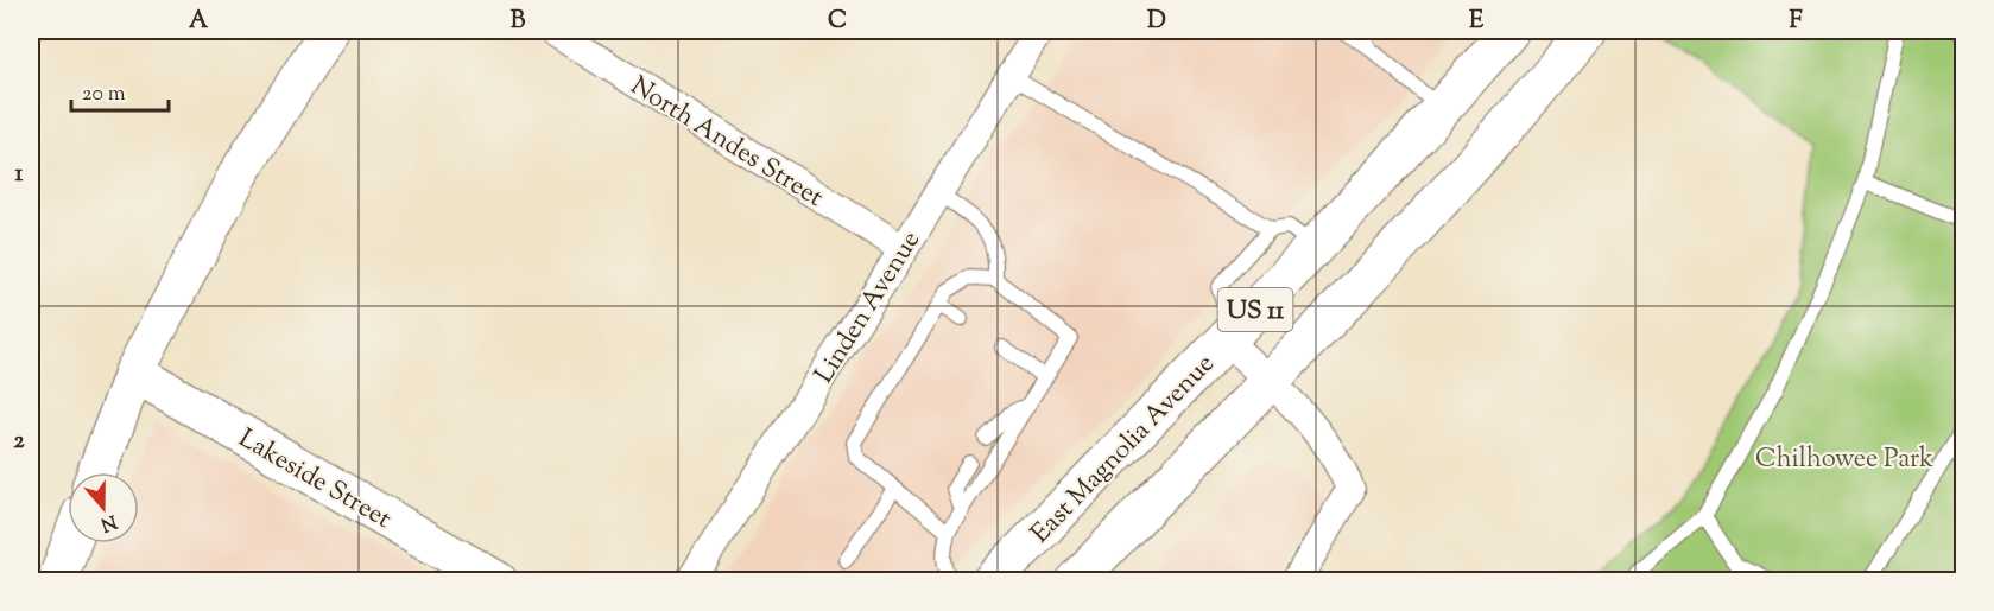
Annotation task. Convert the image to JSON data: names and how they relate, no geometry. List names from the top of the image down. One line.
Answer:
{"streets":{"main road":["US 11","East Magnolia Avenue","Lakeside Street"],"street":["North Andes Street","Linden Avenue"]},"crossings":[["North Andes Street","Linden Avenue"]],"parks":["Chilhowee Park"],"scale_bar":"20 m","north":"bottom","grid":{"columns":["A","B","C","D","E","F"],"rows":["1","2"]}}
